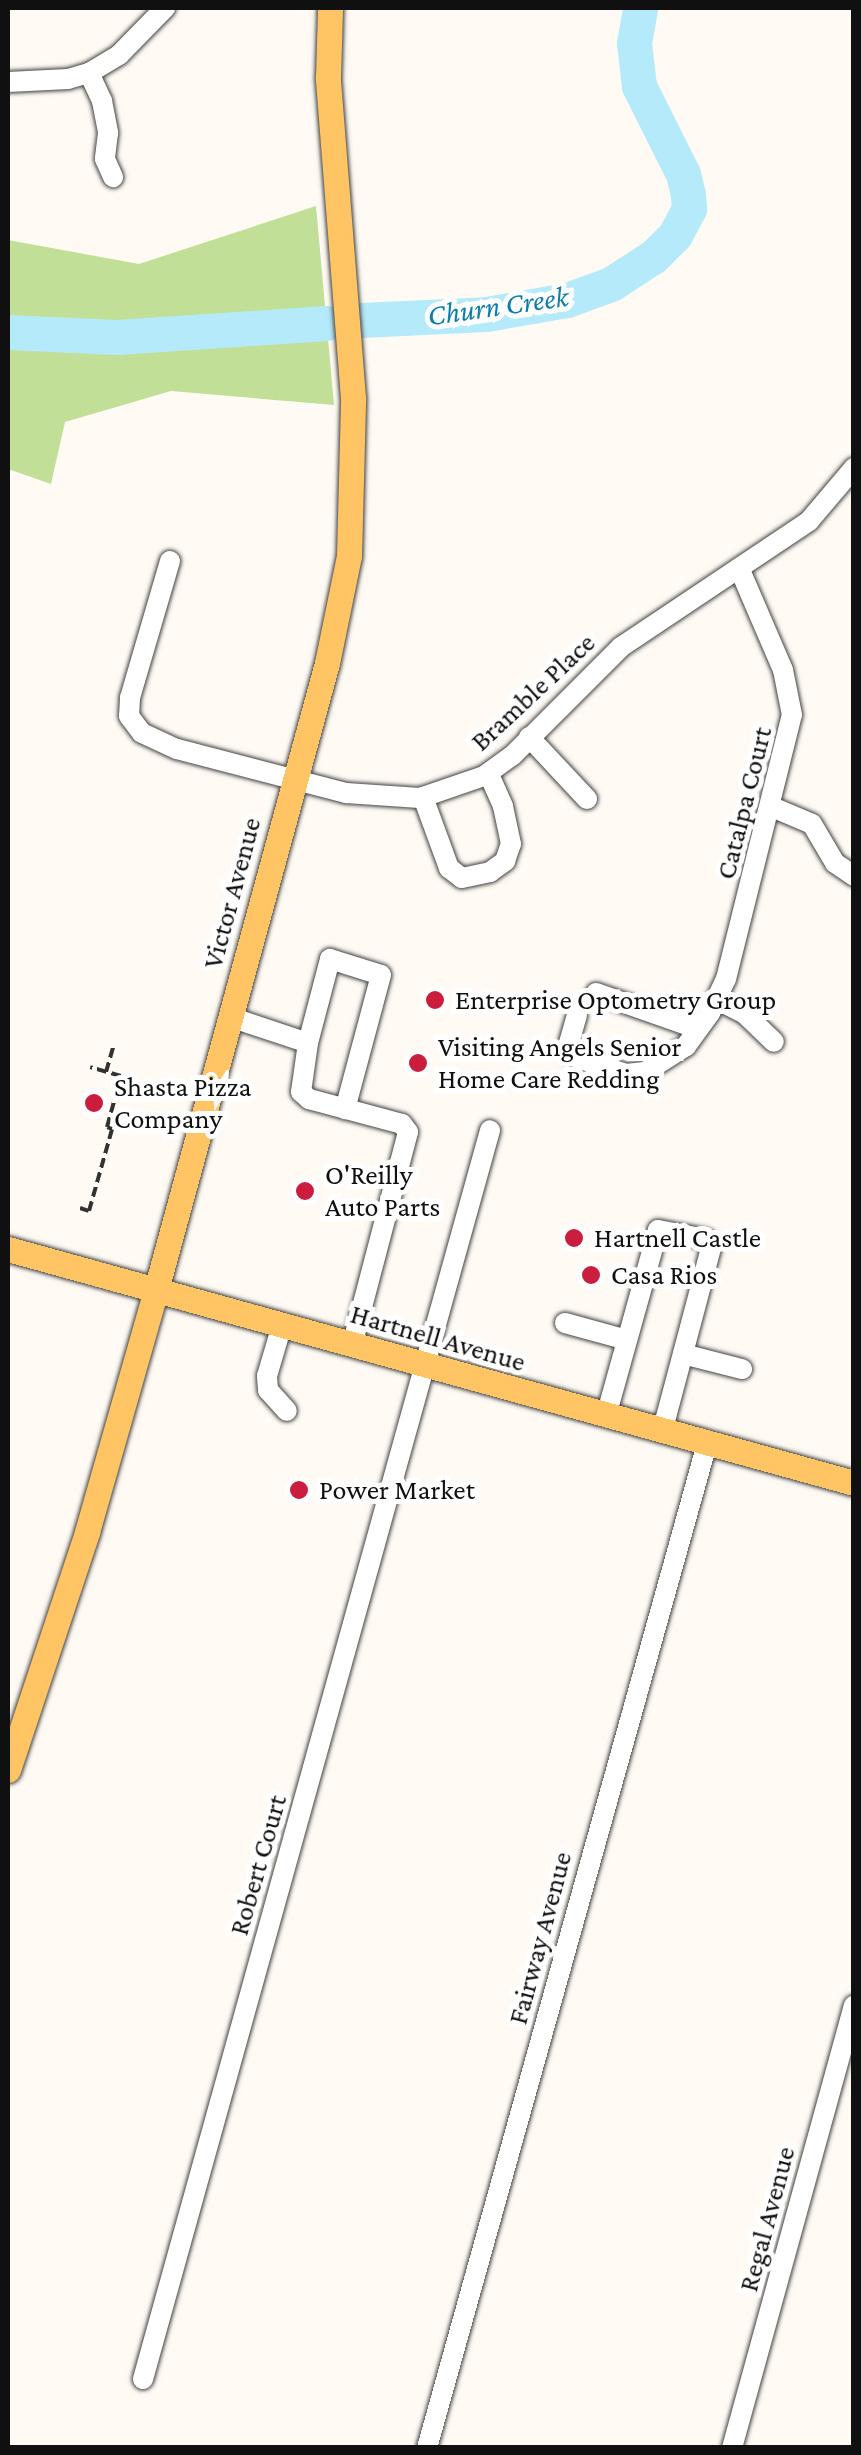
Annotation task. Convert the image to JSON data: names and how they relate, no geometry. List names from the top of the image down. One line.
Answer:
{"streets":{"main road":["Victor Avenue","Hartnell Avenue"],"street":["Bramble Place","Catalpa Court","Robert Court","Fairway Avenue","Regal Avenue"]},"crossings":[["Bramble Place","Catalpa Court"],["Bramble Place","Victor Avenue"],["Victor Avenue","Hartnell Avenue"],["Hartnell Avenue","Robert Court"],["Hartnell Avenue","Fairway Avenue"]],"water":["Churn Creek"],"places":["Enterprise Optometry Group","Visiting Angels Senior Home Care Redding","Shasta Pizza Company","O'Reilly Auto Parts","Hartnell Castle","Casa Rios","Power Market"]}
